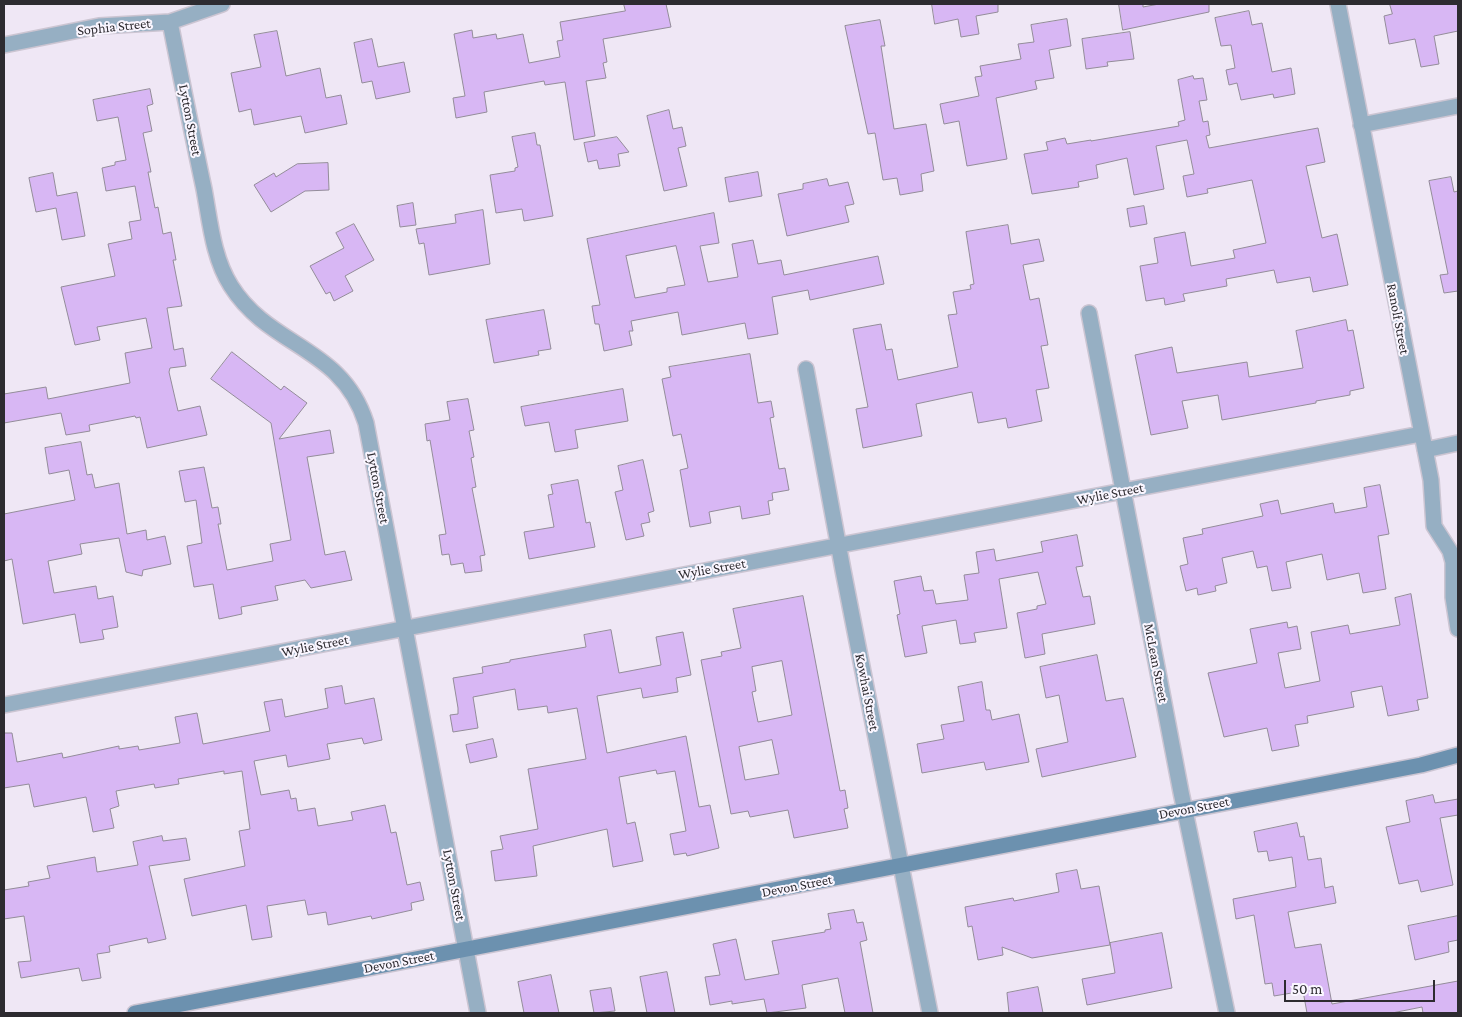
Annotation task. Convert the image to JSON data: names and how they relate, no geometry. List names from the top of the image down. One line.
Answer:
{"streets":{"main road":["Devon Street"],"street":["Sophia Street","Lytton Street","Ranolf Street","Wylie Street","McLean Street","Kowhai Street"]},"crossings":[["Sophia Street","Lytton Street"],["Lytton Street","Wylie Street"],["Lytton Street","Devon Street"],["Ranolf Street","Wylie Street"],["Wylie Street","McLean Street"],["Wylie Street","Kowhai Street"],["McLean Street","Devon Street"],["Kowhai Street","Devon Street"]],"scale_bar":"50 m"}
